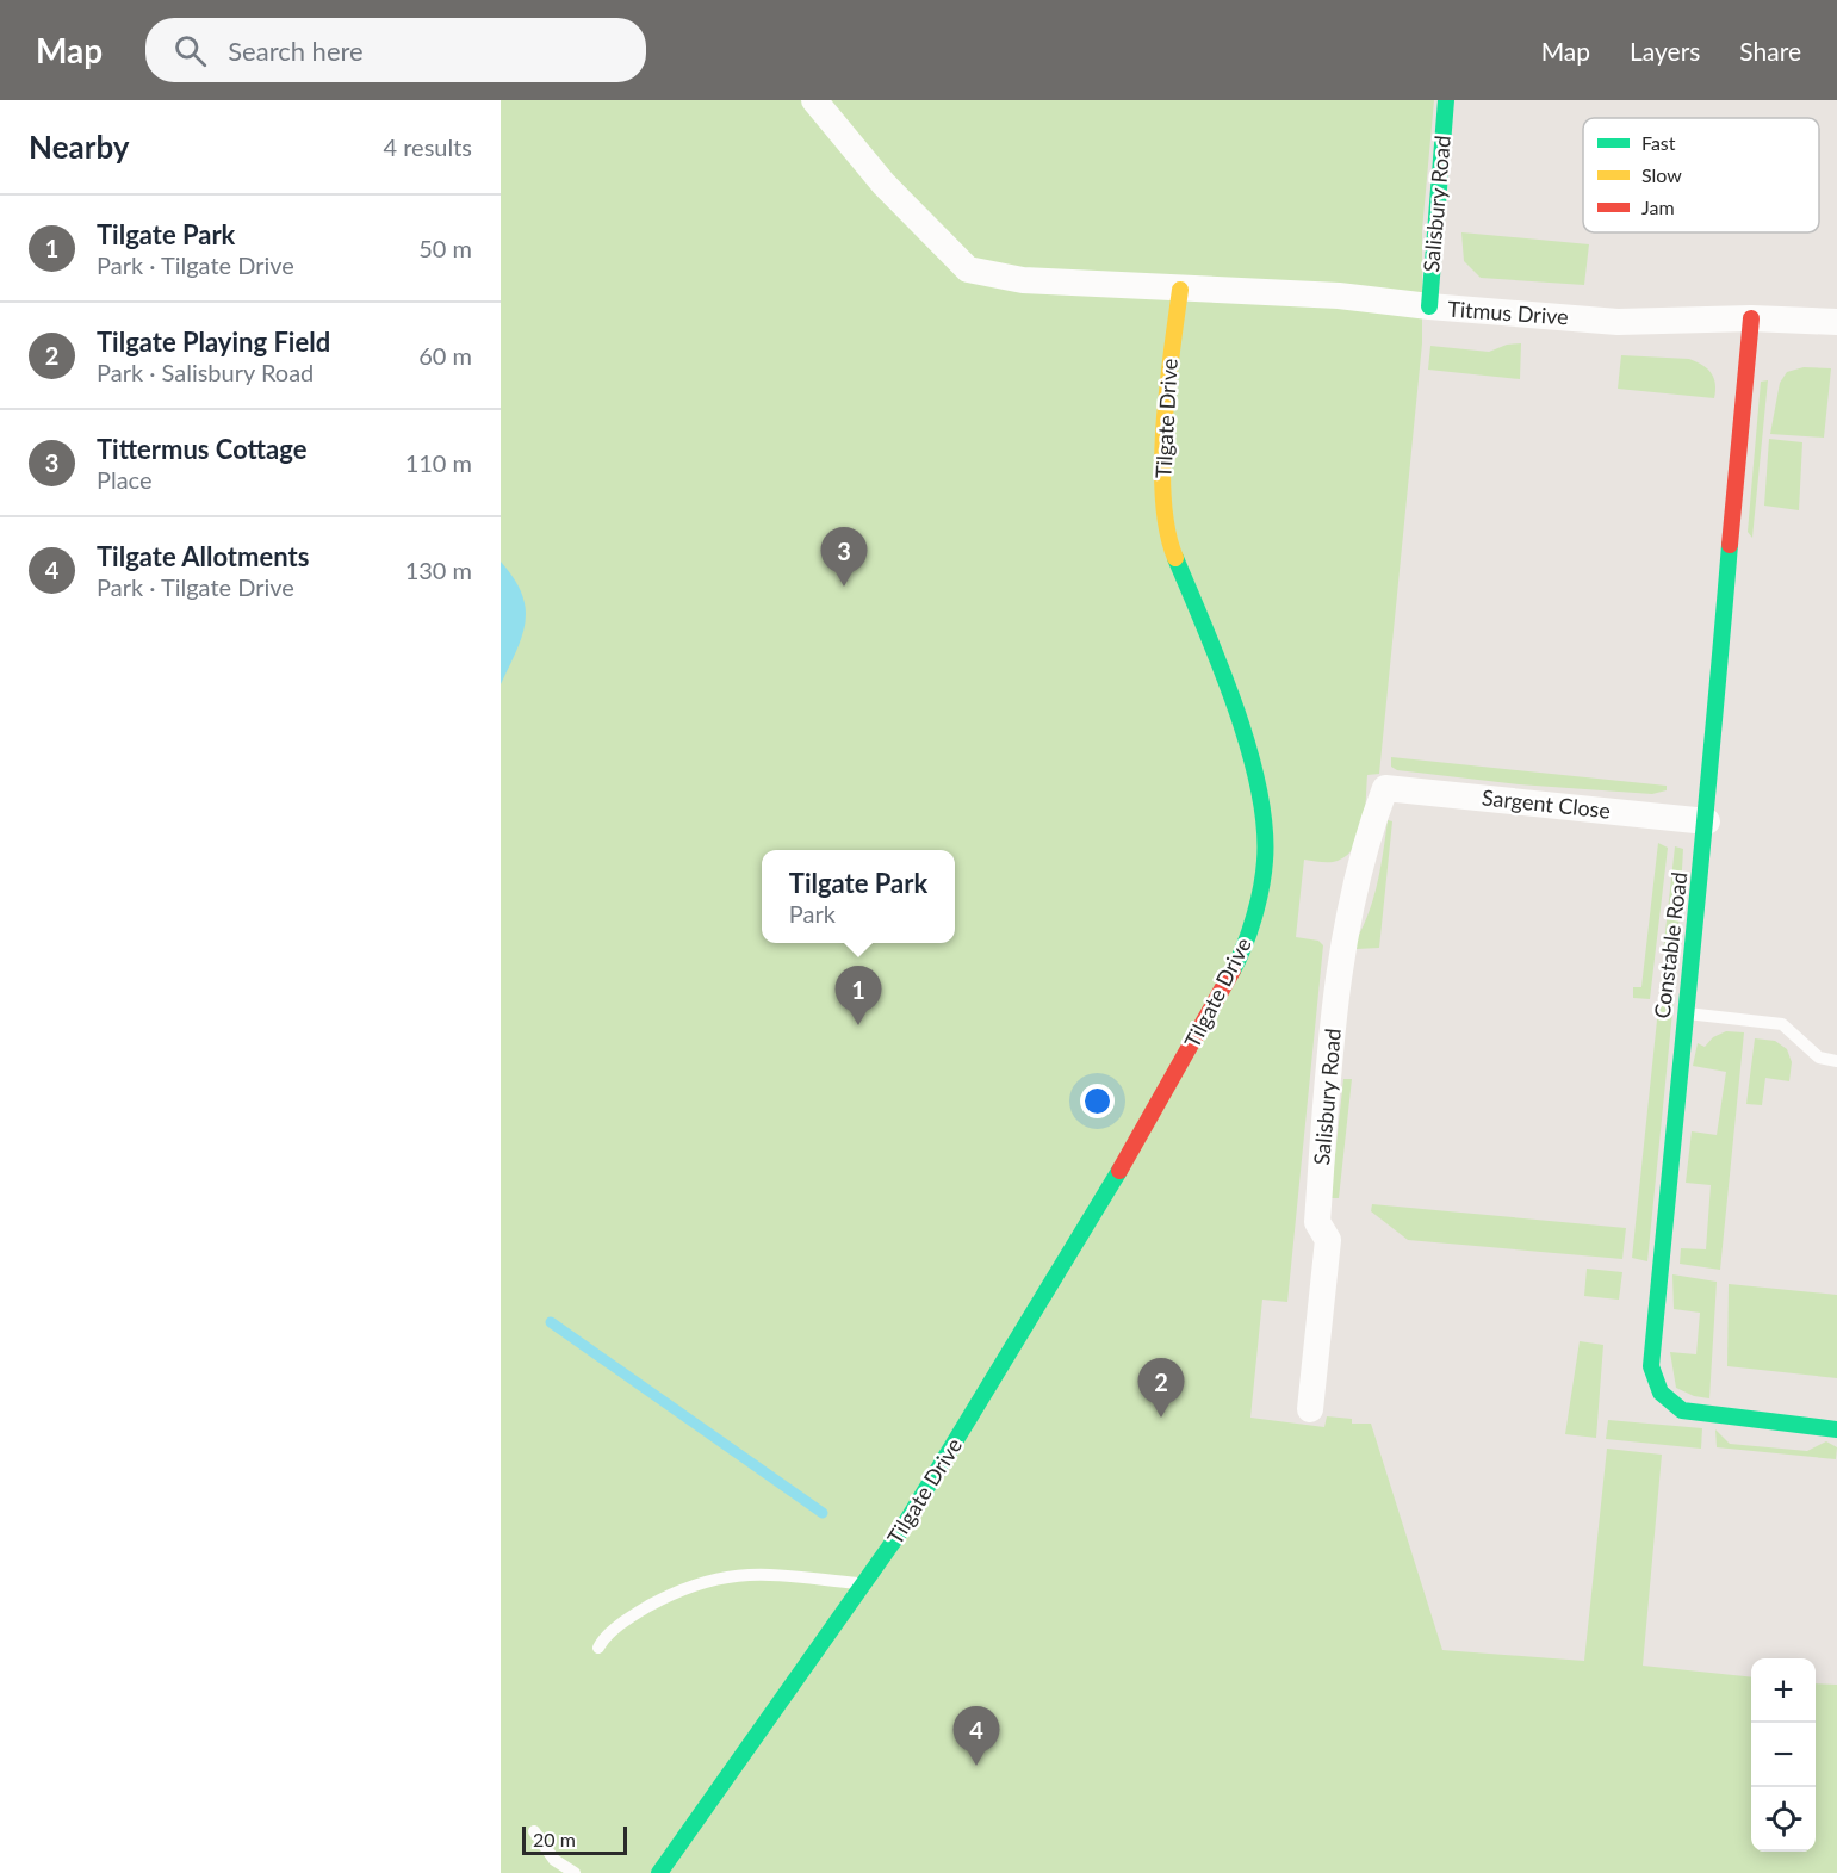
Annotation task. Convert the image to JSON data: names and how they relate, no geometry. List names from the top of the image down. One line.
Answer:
{"streets":{"street":["Salisbury Road","Titmus Drive","Tilgate Drive","Sargent Close","Constable Road"]},"crossings":[["Salisbury Road","Titmus Drive"],["Salisbury Road","Sargent Close"],["Titmus Drive","Tilgate Drive"],["Titmus Drive","Constable Road"],["Sargent Close","Constable Road"]],"legend":["Fast","Slow","Jam"],"scale_bar":"20 m","page":{"header":"Map","search":"Search here","nav":["Map","Layers","Share"],"heading":["Nearby","4 results"],"list":[{"mark":"1","name":"Tilgate Park","note":"Park · Tilgate Drive","value":"50 m"},{"mark":"2","name":"Tilgate Playing Field","note":"Park · Salisbury Road","value":"60 m"},{"mark":"3","name":"Tittermus Cottage","note":"Place","value":"110 m"},{"mark":"4","name":"Tilgate Allotments","note":"Park · Tilgate Drive","value":"130 m"}],"pins":["3","1","2","4"],"popup":["Tilgate Park","Park"],"map_buttons":["+","−"],"scale":"20 m"}}
